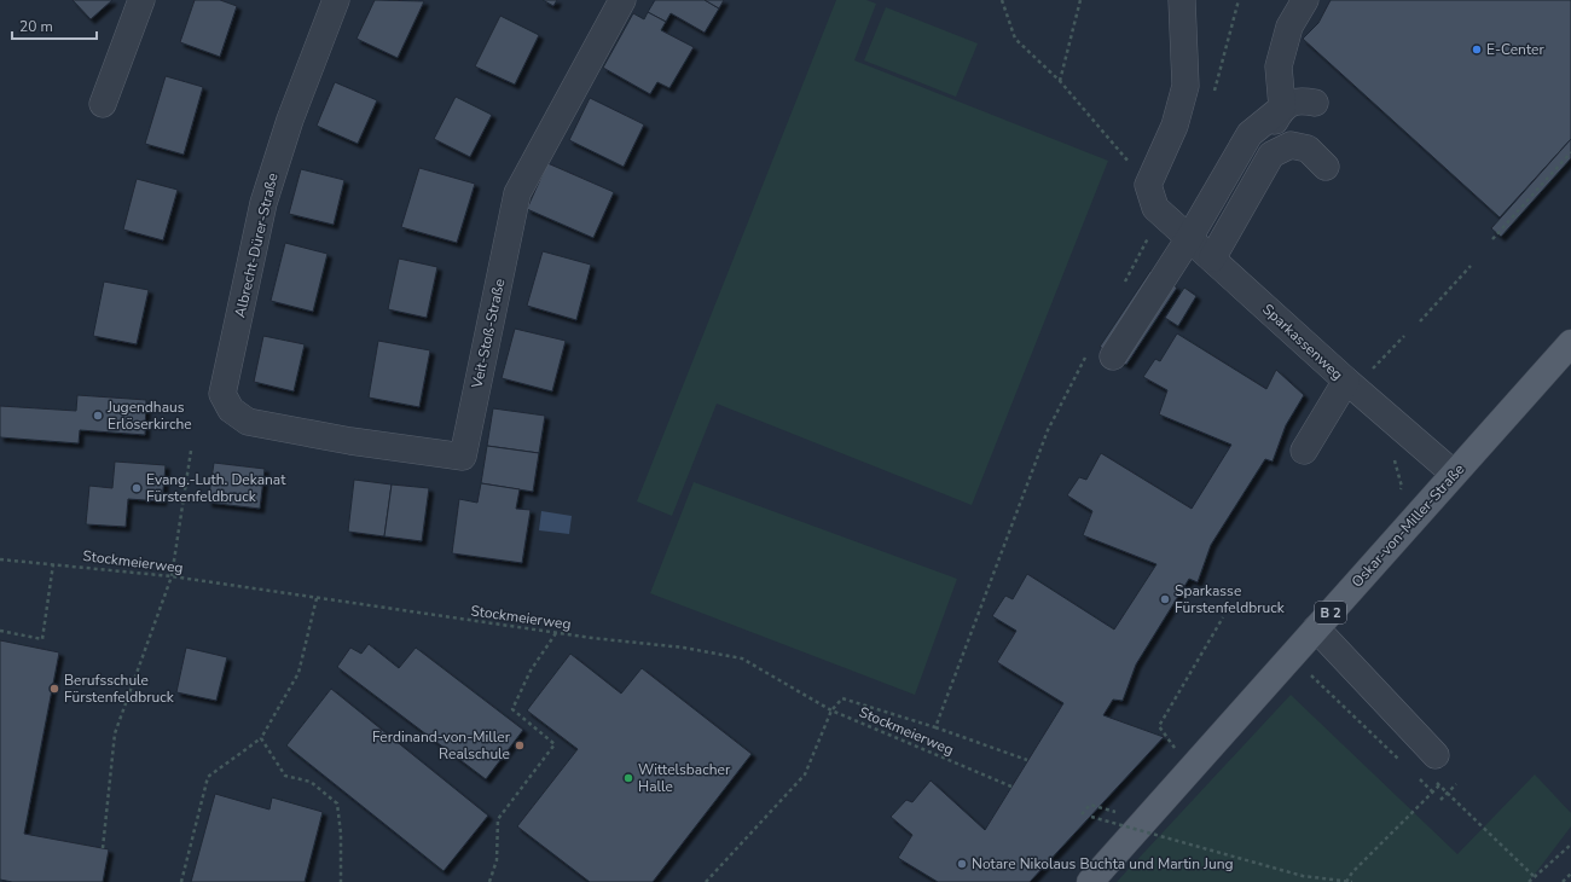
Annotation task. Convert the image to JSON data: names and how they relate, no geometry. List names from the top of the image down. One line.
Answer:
{"streets":{"main road":["Oskar-von-Miller-Straße","B 2"],"street":["Albrecht-Dürer-Straße","Veit-Stoß-Straße","Sparkassenweg"],"path":["Stockmeierweg"]},"crossings":[["Albrecht-Dürer-Straße","Veit-Stoß-Straße"],["Sparkassenweg","Oskar-von-Miller-Straße"]],"places":["E-Center","Jugendhaus Erlöserkirche","Evang.-Luth. Dekanat Fürstenfeldbruck","Sparkasse Fürstenfeldbruck","Berufsschule Fürstenfeldbruck","Ferdinand-von-Miller Realschule","Wittelsbacher Halle","Notare Nikolaus Buchta und Martin Jung"],"scale_bar":"20 m"}
